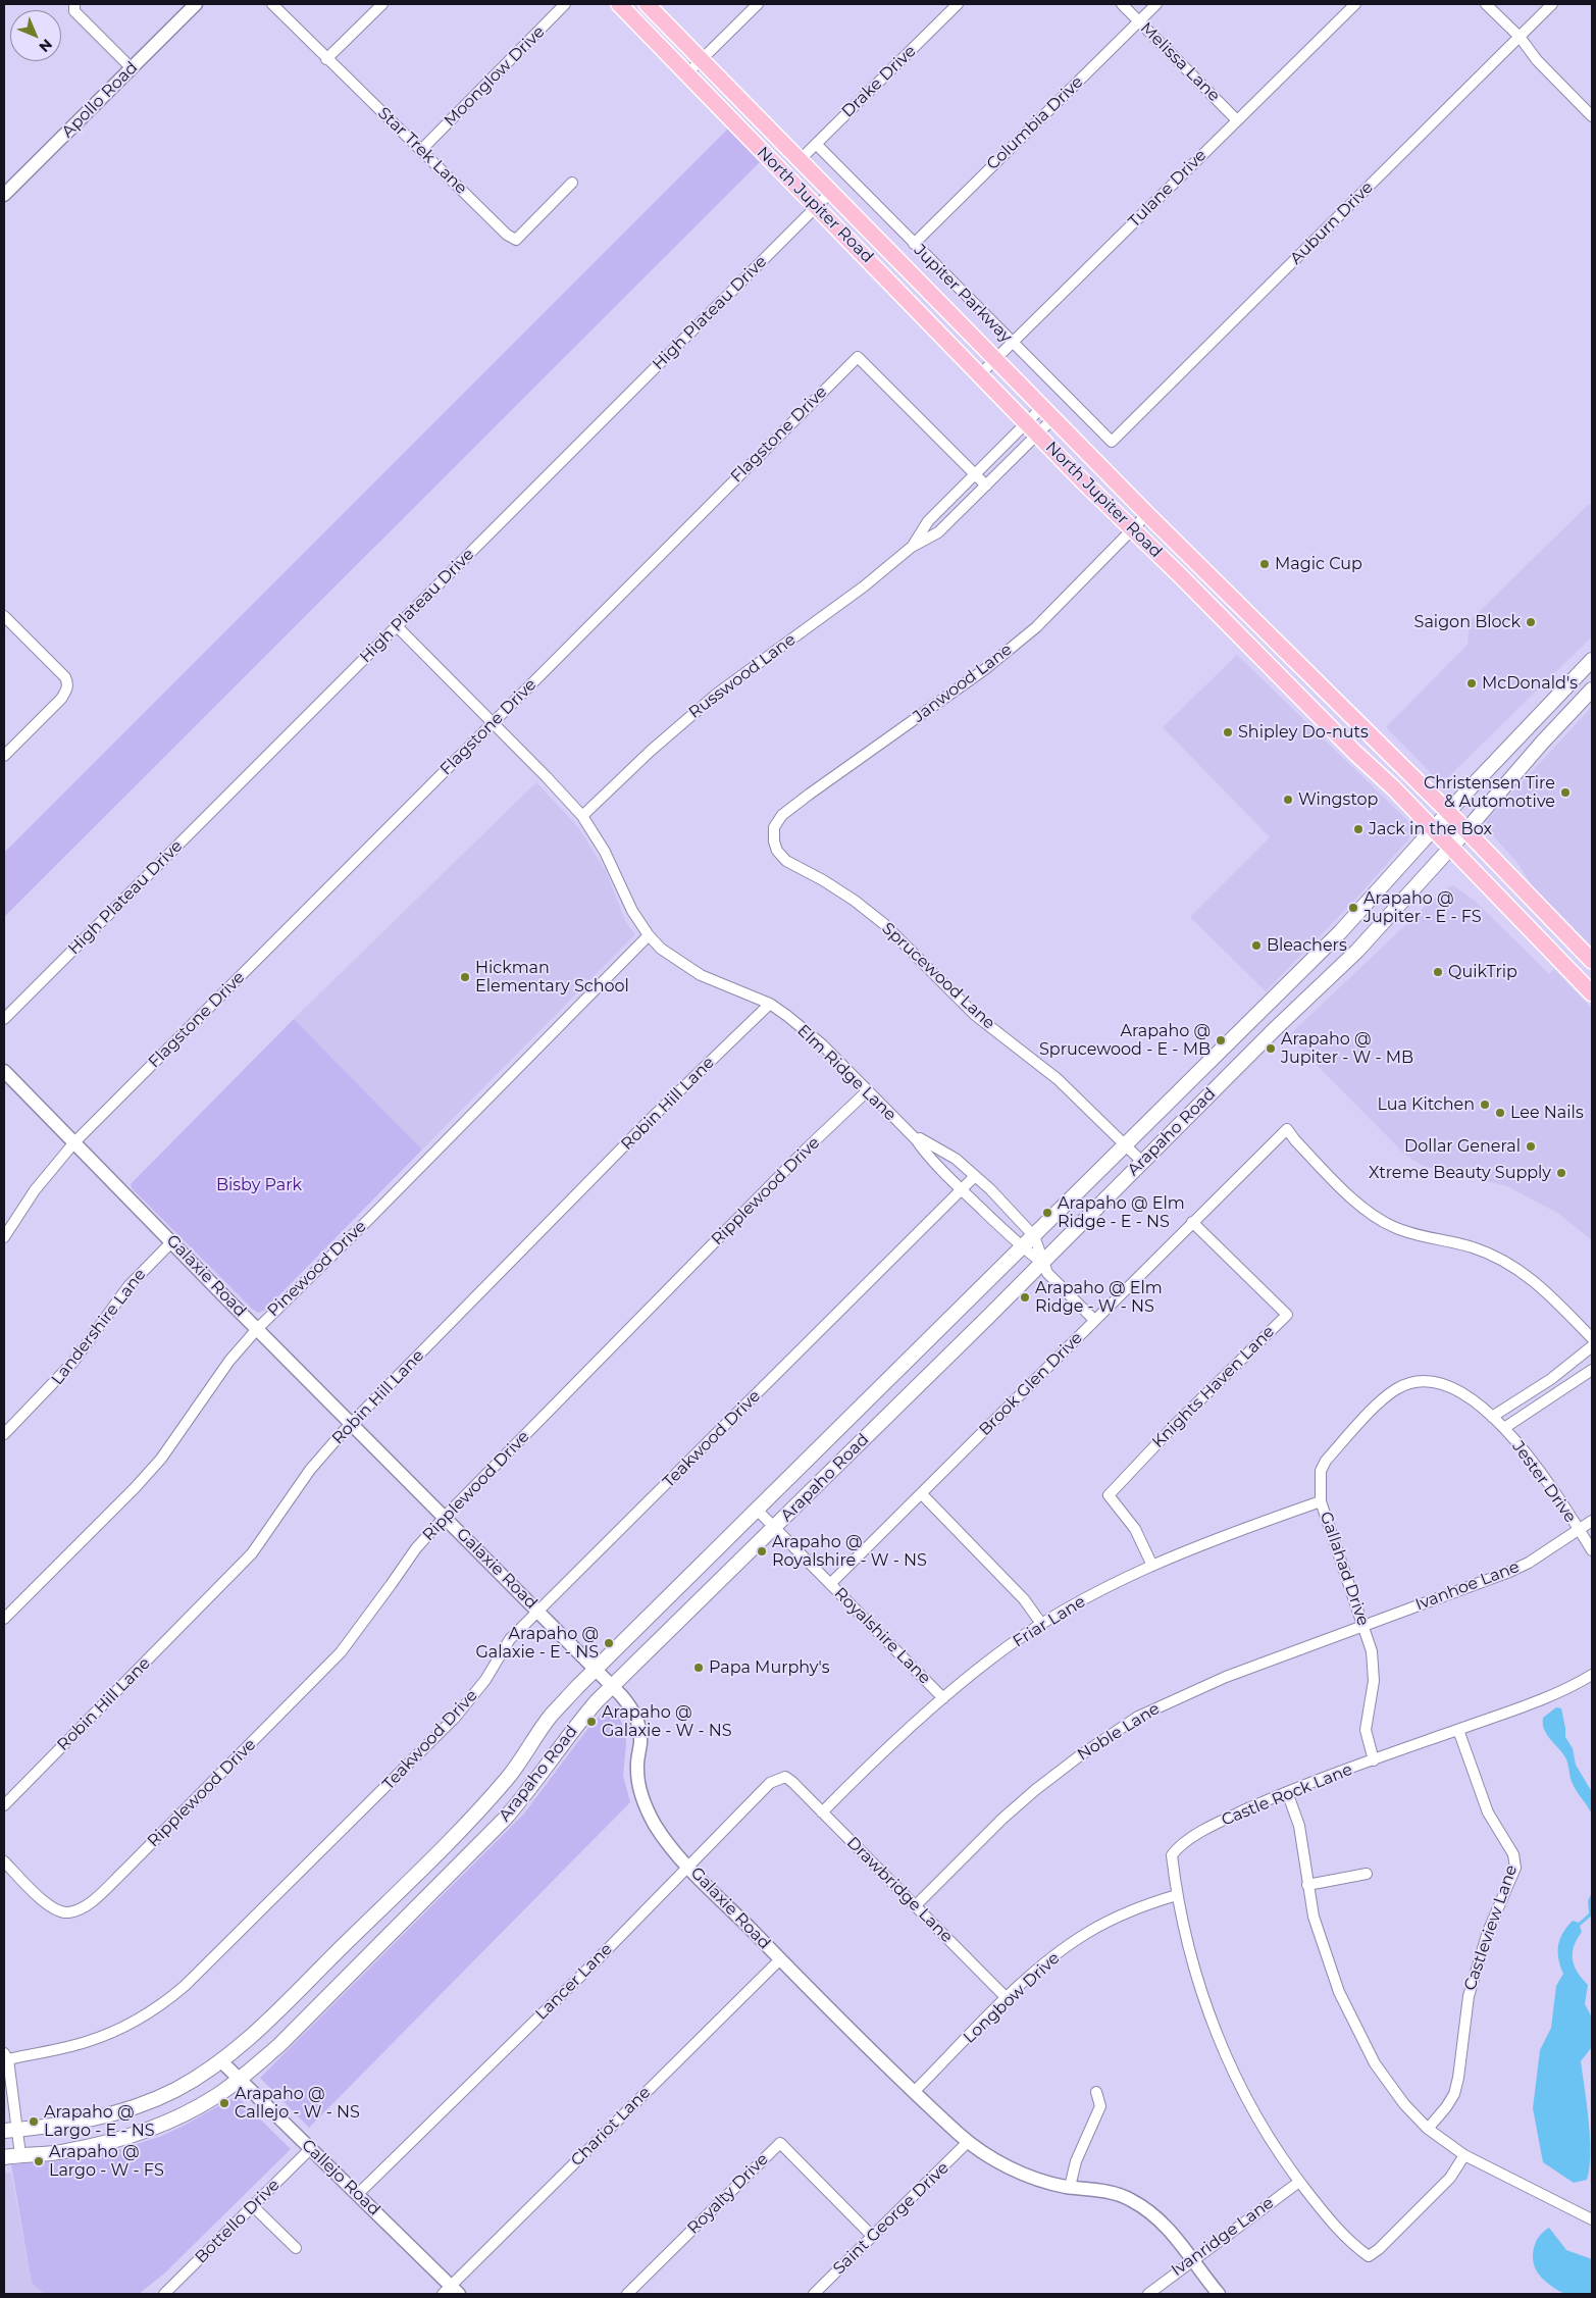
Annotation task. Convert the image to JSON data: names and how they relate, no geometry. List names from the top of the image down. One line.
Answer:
{"streets":{"main road":["North Jupiter Road","Arapaho Road"],"street":["Melissa Lane","Moonglow Drive","Drake Drive","Apollo Road","Columbia Drive","Star Trek Lane","Tulane Drive","Auburn Drive","Jupiter Parkway","High Plateau Drive","Flagstone Drive","Russwood Lane","Janwood Lane","Sprucewood Lane","Elm Ridge Lane","Robin Hill Lane","Ripplewood Drive","Pinewood Drive","Galaxie Road","Landershire Lane","Brook Glen Drive","Knights Haven Lane","Teakwood Drive","Jester Drive","Gallahad Drive","Ivanhoe Lane","Friar Lane","Royalshire Lane","Noble Lane","Castle Rock Lane","Drawbridge Lane","Castleview Lane","Lancer Lane","Longbow Drive","Chariot Lane","Callejo Road","Royalty Drive","Saint George Drive","Bottello Drive","Ivanridge Lane"]},"crossings":[["Melissa Lane","Columbia Drive"],["Melissa Lane","Tulane Drive"],["Moonglow Drive","Star Trek Lane"],["Drake Drive","North Jupiter Road"],["Drake Drive","Jupiter Parkway"],["Columbia Drive","Jupiter Parkway"],["Tulane Drive","North Jupiter Road"],["Tulane Drive","Jupiter Parkway"],["North Jupiter Road","High Plateau Drive"],["North Jupiter Road","Russwood Lane"],["North Jupiter Road","Janwood Lane"],["North Jupiter Road","Arapaho Road"],["Auburn Drive","Jupiter Parkway"],["High Plateau Drive","Elm Ridge Lane"],["Flagstone Drive","Russwood Lane"],["Flagstone Drive","Elm Ridge Lane"],["Flagstone Drive","Galaxie Road"],["Russwood Lane","Elm Ridge Lane"],["Janwood Lane","Sprucewood Lane"],["Sprucewood Lane","Arapaho Road"],["Elm Ridge Lane","Robin Hill Lane"],["Elm Ridge Lane","Arapaho Road"],["Elm Ridge Lane","Ripplewood Drive"],["Elm Ridge Lane","Pinewood Drive"],["Elm Ridge Lane","Brook Glen Drive"],["Elm Ridge Lane","Teakwood Drive"],["Robin Hill Lane","Galaxie Road"],["Arapaho Road","Galaxie Road"],["Arapaho Road","Royalshire Lane"],["Arapaho Road","Callejo Road"],["Ripplewood Drive","Galaxie Road"],["Pinewood Drive","Galaxie Road"],["Galaxie Road","Landershire Lane"],["Galaxie Road","Teakwood Drive"],["Galaxie Road","Lancer Lane"],["Galaxie Road","Longbow Drive"],["Galaxie Road","Chariot Lane"],["Galaxie Road","Saint George Drive"],["Galaxie Road","Ivanridge Lane"],["Brook Glen Drive","Knights Haven Lane"],["Brook Glen Drive","Royalshire Lane"],["Knights Haven Lane","Friar Lane"],["Jester Drive","Gallahad Drive"],["Jester Drive","Ivanhoe Lane"],["Gallahad Drive","Ivanhoe Lane"],["Gallahad Drive","Friar Lane"],["Gallahad Drive","Noble Lane"],["Gallahad Drive","Castle Rock Lane"],["Ivanhoe Lane","Noble Lane"],["Friar Lane","Royalshire Lane"],["Friar Lane","Drawbridge Lane"],["Noble Lane","Drawbridge Lane"],["Castle Rock Lane","Castleview Lane"],["Castle Rock Lane","Longbow Drive"],["Castle Rock Lane","Ivanridge Lane"],["Drawbridge Lane","Lancer Lane"],["Drawbridge Lane","Longbow Drive"],["Lancer Lane","Callejo Road"],["Chariot Lane","Callejo Road"],["Callejo Road","Bottello Drive"],["Royalty Drive","Saint George Drive"]],"parks":["Bisby Park"],"places":["Magic Cup","Saigon Block","McDonald's","Shipley Do-nuts","Christensen Tire & Automotive","Wingstop","Jack in the Box","Arapaho @ Jupiter - E - FS","Bleachers","QuikTrip","Hickman Elementary School","Arapaho @ Sprucewood - E - MB","Arapaho @ Jupiter - W - MB","Lua Kitchen","Lee Nails","Dollar General","Xtreme Beauty Supply","Arapaho @ Elm Ridge - E - NS","Arapaho @ Elm Ridge - W - NS","Arapaho @ Royalshire - W - NS","Arapaho @ Galaxie - E - NS","Papa Murphy's","Arapaho @ Galaxie - W - NS","Arapaho @ Callejo - W - NS","Arapaho @ Largo - E - NS","Arapaho @ Largo - W - FS"],"north":"bottom right"}
